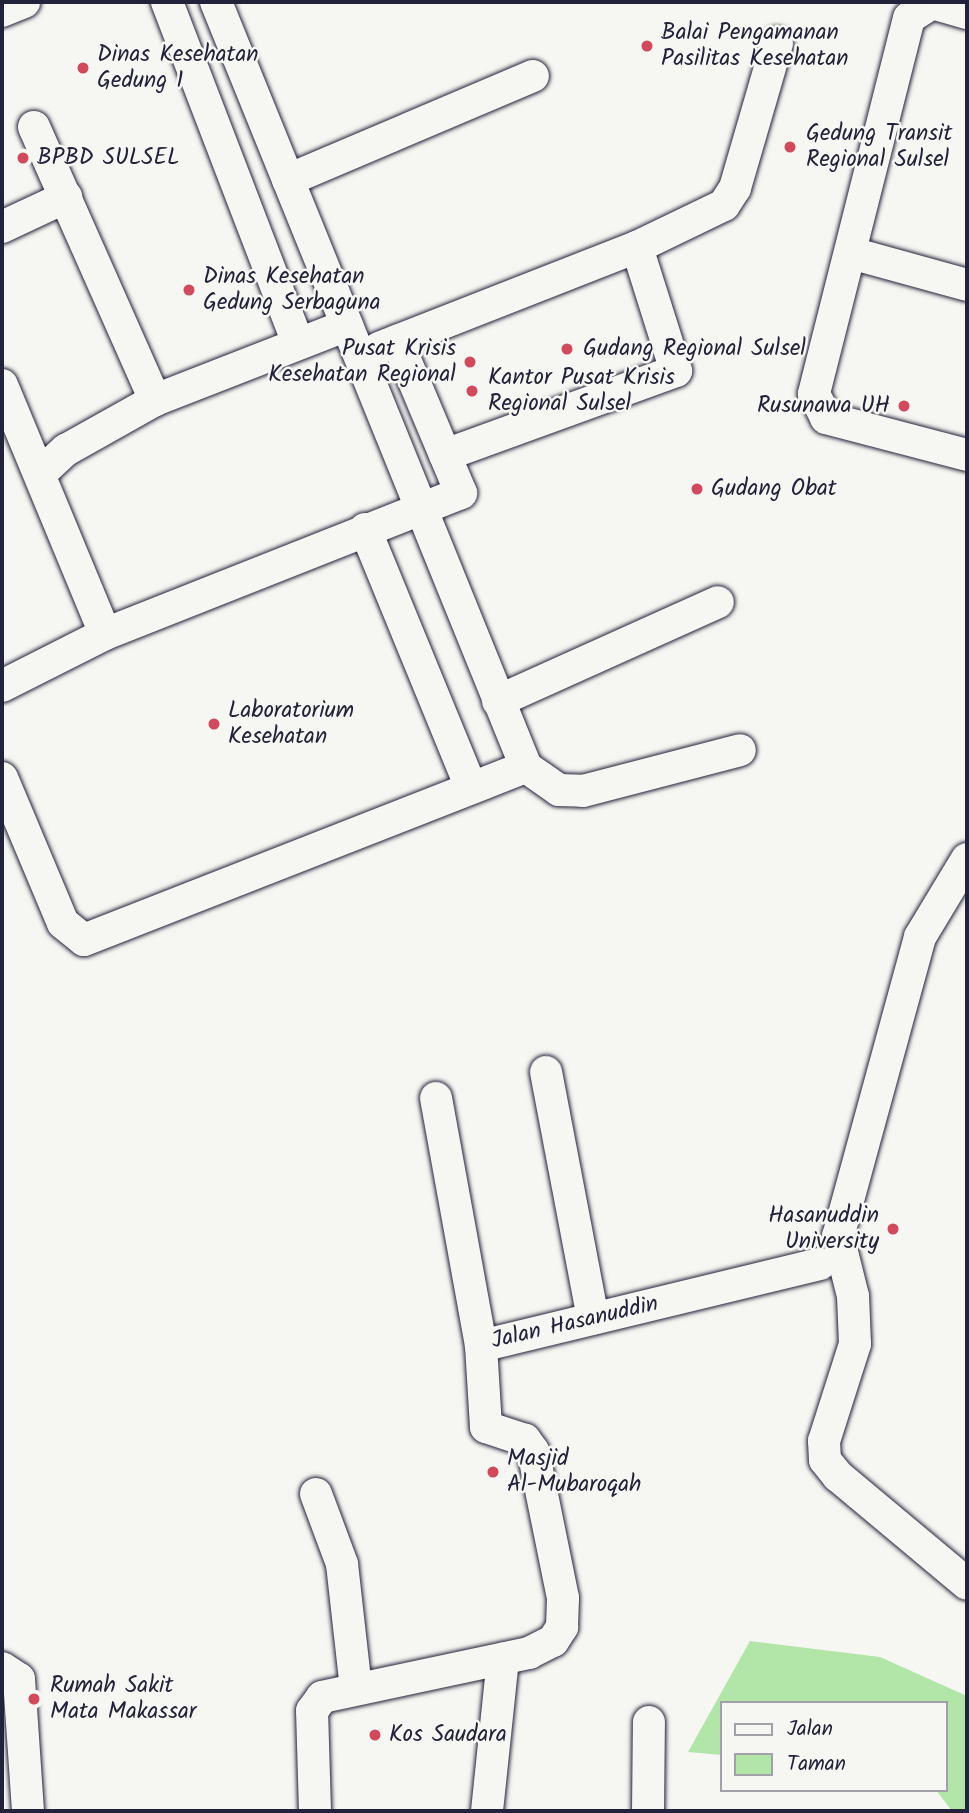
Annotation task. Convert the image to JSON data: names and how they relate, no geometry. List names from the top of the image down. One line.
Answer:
{"streets":{"street":["Jalan Hasanuddin"]},"places":["Balai Pengamanan Pasilitas Kesehatan","Dinas Kesehatan Gedung 1","Gedung Transit Regional Sulsel","BPBD SULSEL","Dinas Kesehatan Gedung Serbaguna","Gudang Regional Sulsel","Pusat Krisis Kesehatan Regional","Kantor Pusat Krisis Regional Sulsel","Rusunawa UH","Gudang Obat","Laboratorium Kesehatan","Hasanuddin University","Masjid Al-Mubaroqah","Rumah Sakit Mata Makassar","Kos Saudara"],"legend":["Jalan","Taman"]}
